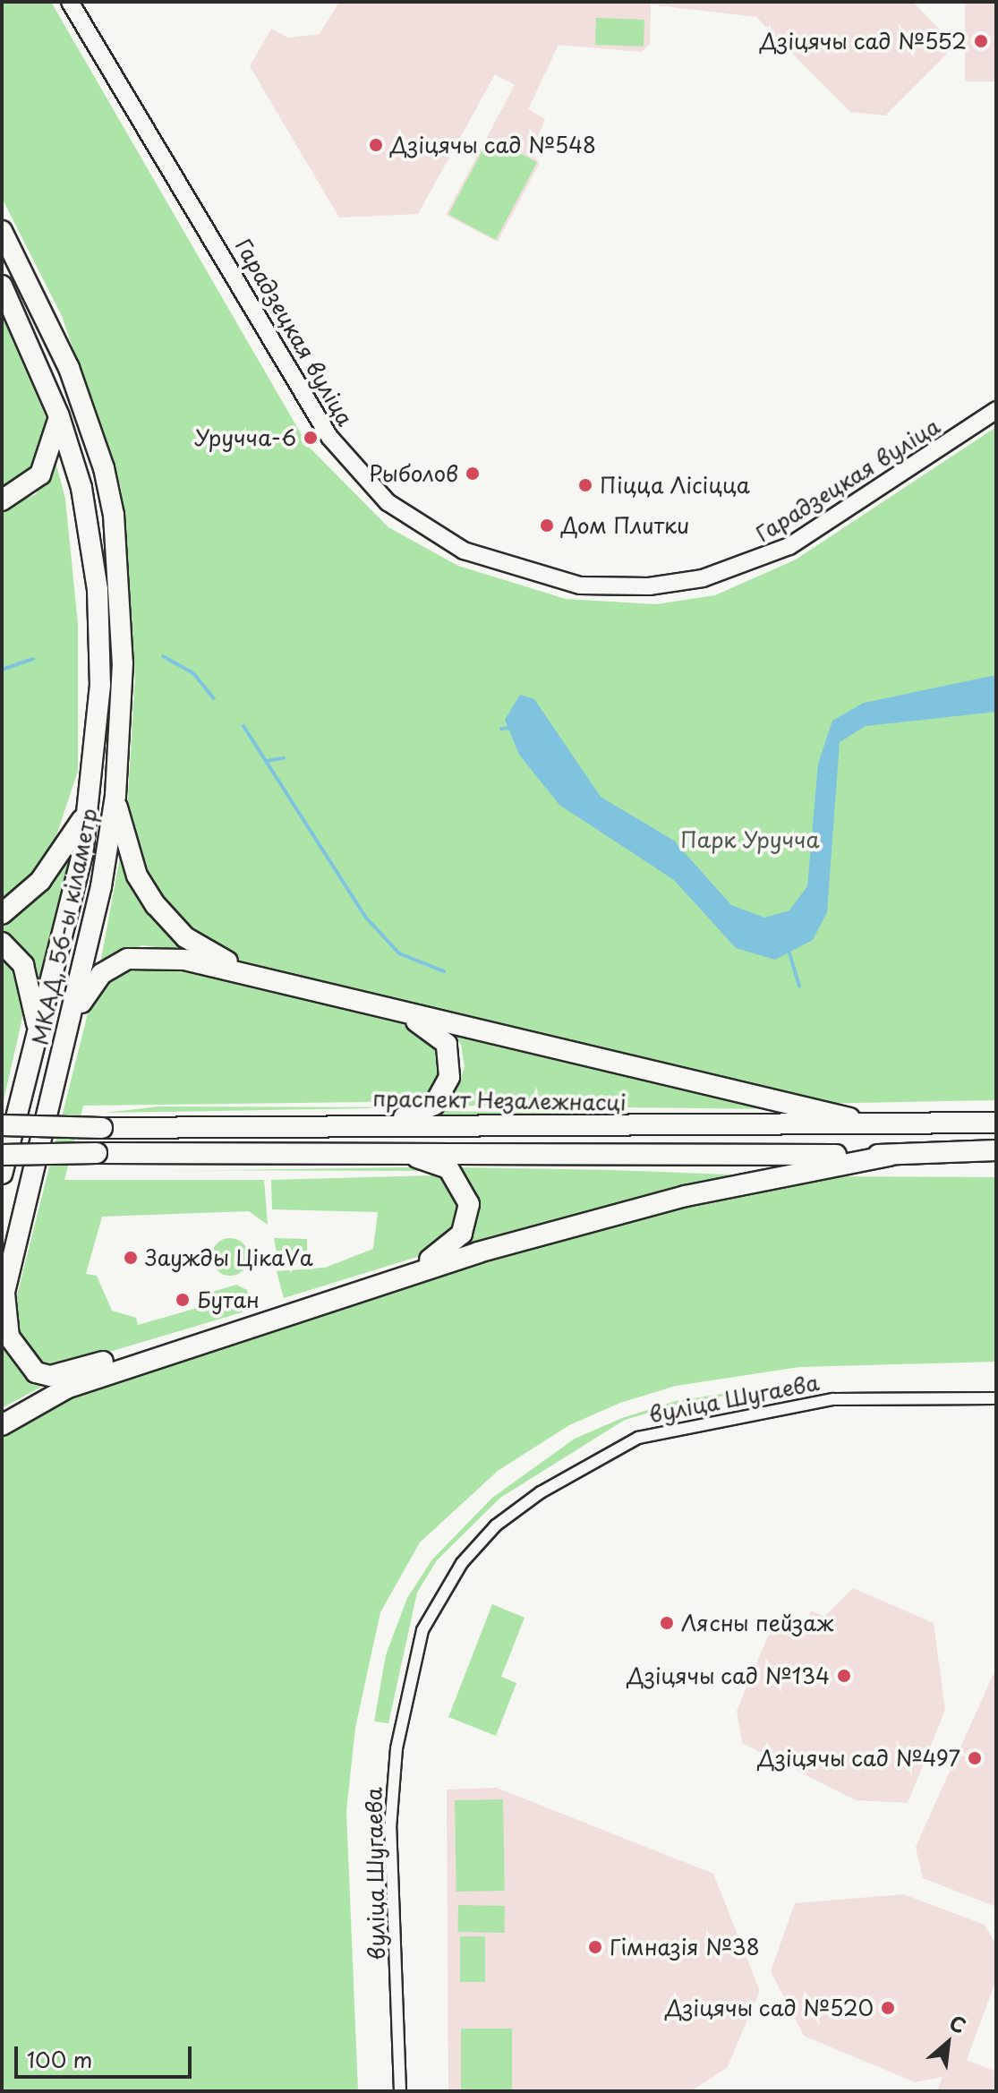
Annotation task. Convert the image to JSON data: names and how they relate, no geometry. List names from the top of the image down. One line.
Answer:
{"streets":{"highway":["МКАД, 56-ы кіламетр","праспект Незалежнасці"],"street":["Гарадзецкая вуліца","вуліца Шугаева"]},"parks":["Парк Уручча"],"places":["Дзіцячы сад №552","Дзіцячы сад №548","Уручча-6","Рыболов","Піцца Лісіцца","Дом Плитки","Заужды ЦікаVа","Бутан","Лясны пейзаж","Дзіцячы сад №134","Дзіцячы сад №497","Гімназія №38","Дзіцячы сад №520"],"scale_bar":"100 m","north":"top right"}
